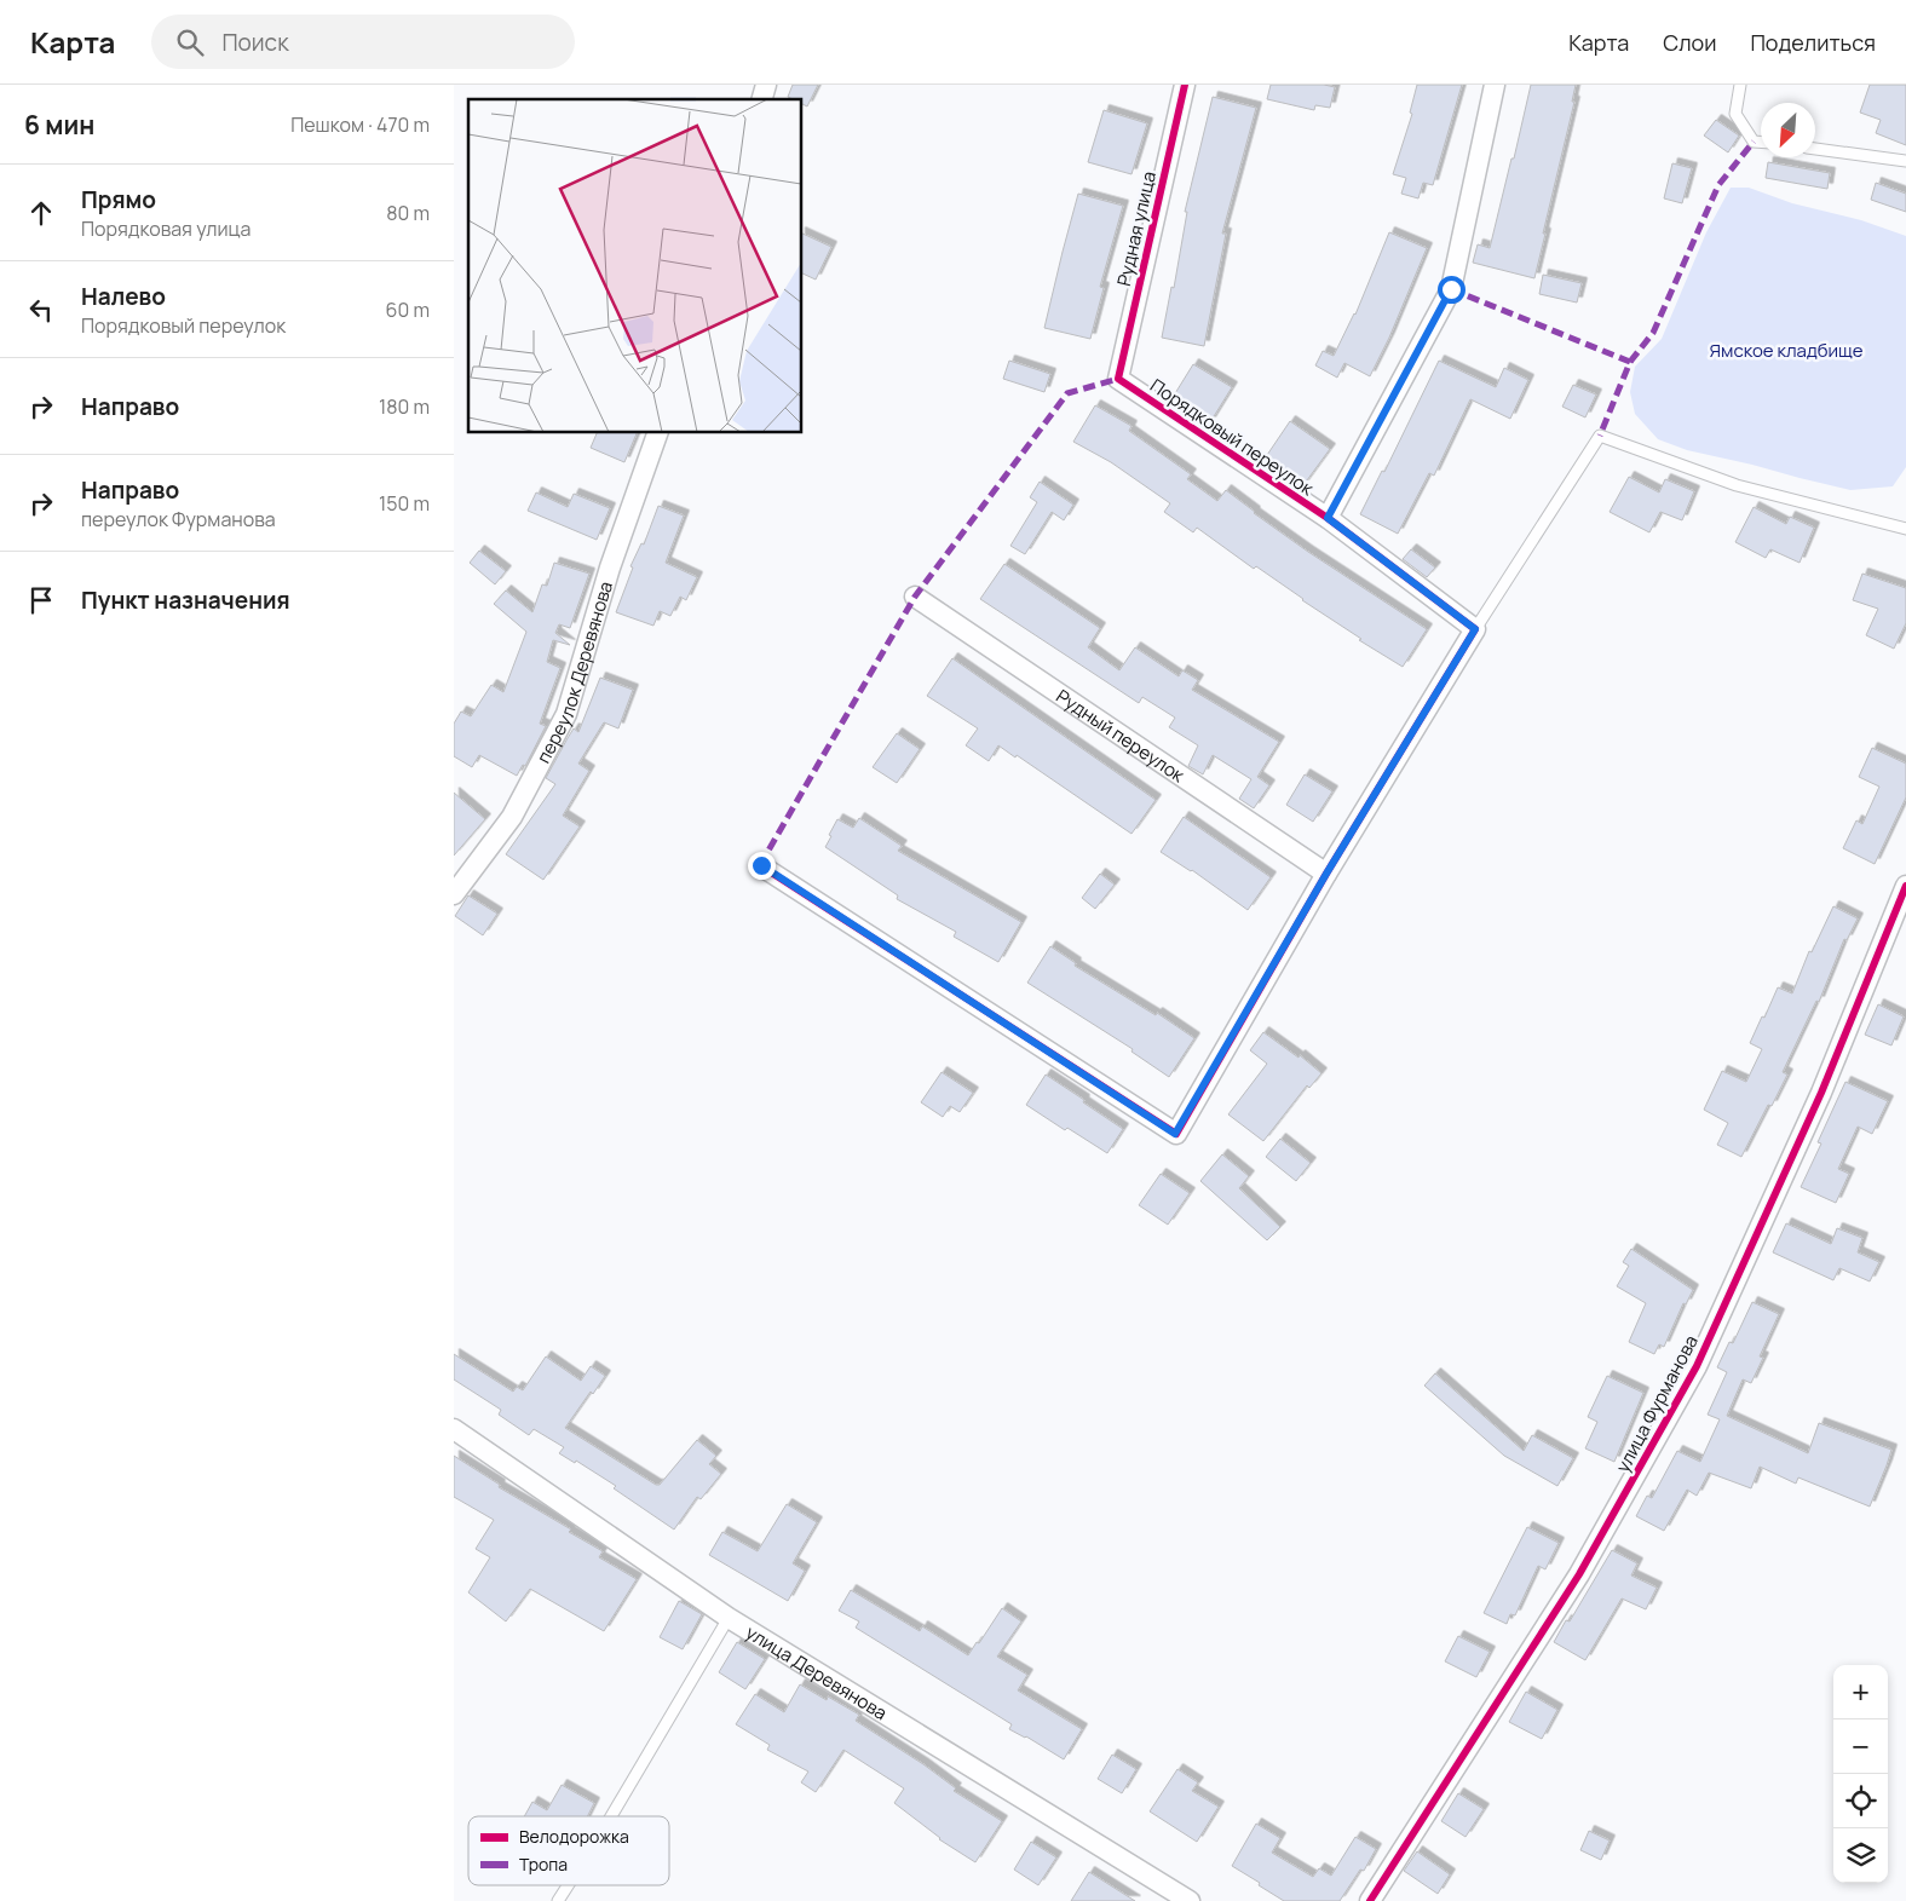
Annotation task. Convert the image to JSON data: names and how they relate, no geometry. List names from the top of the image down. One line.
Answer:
{"streets":{"street":["Рудная улица","Порядковый переулок","переулок Деревянова","Рудный переулок","улица Фурманова","улица Деревянова"]},"crossings":[["Рудная улица","Порядковый переулок"]],"parks":["Ямское кладбище"],"legend":["Велодорожка","Тропа"],"north":"bottom left","page":{"header":"Карта","search":"Поиск","nav":["Карта","Слои","Поделиться"],"heading":["6 мин","Пешком · 470 m"],"list":[["Прямо","Порядковая улица","80 m"],["Налево","Порядковый переулок","60 m"],["Направо","180 m"],["Направо","переулок Фурманова","150 m"],"Пункт назначения"],"map_buttons":["+","−"]}}
